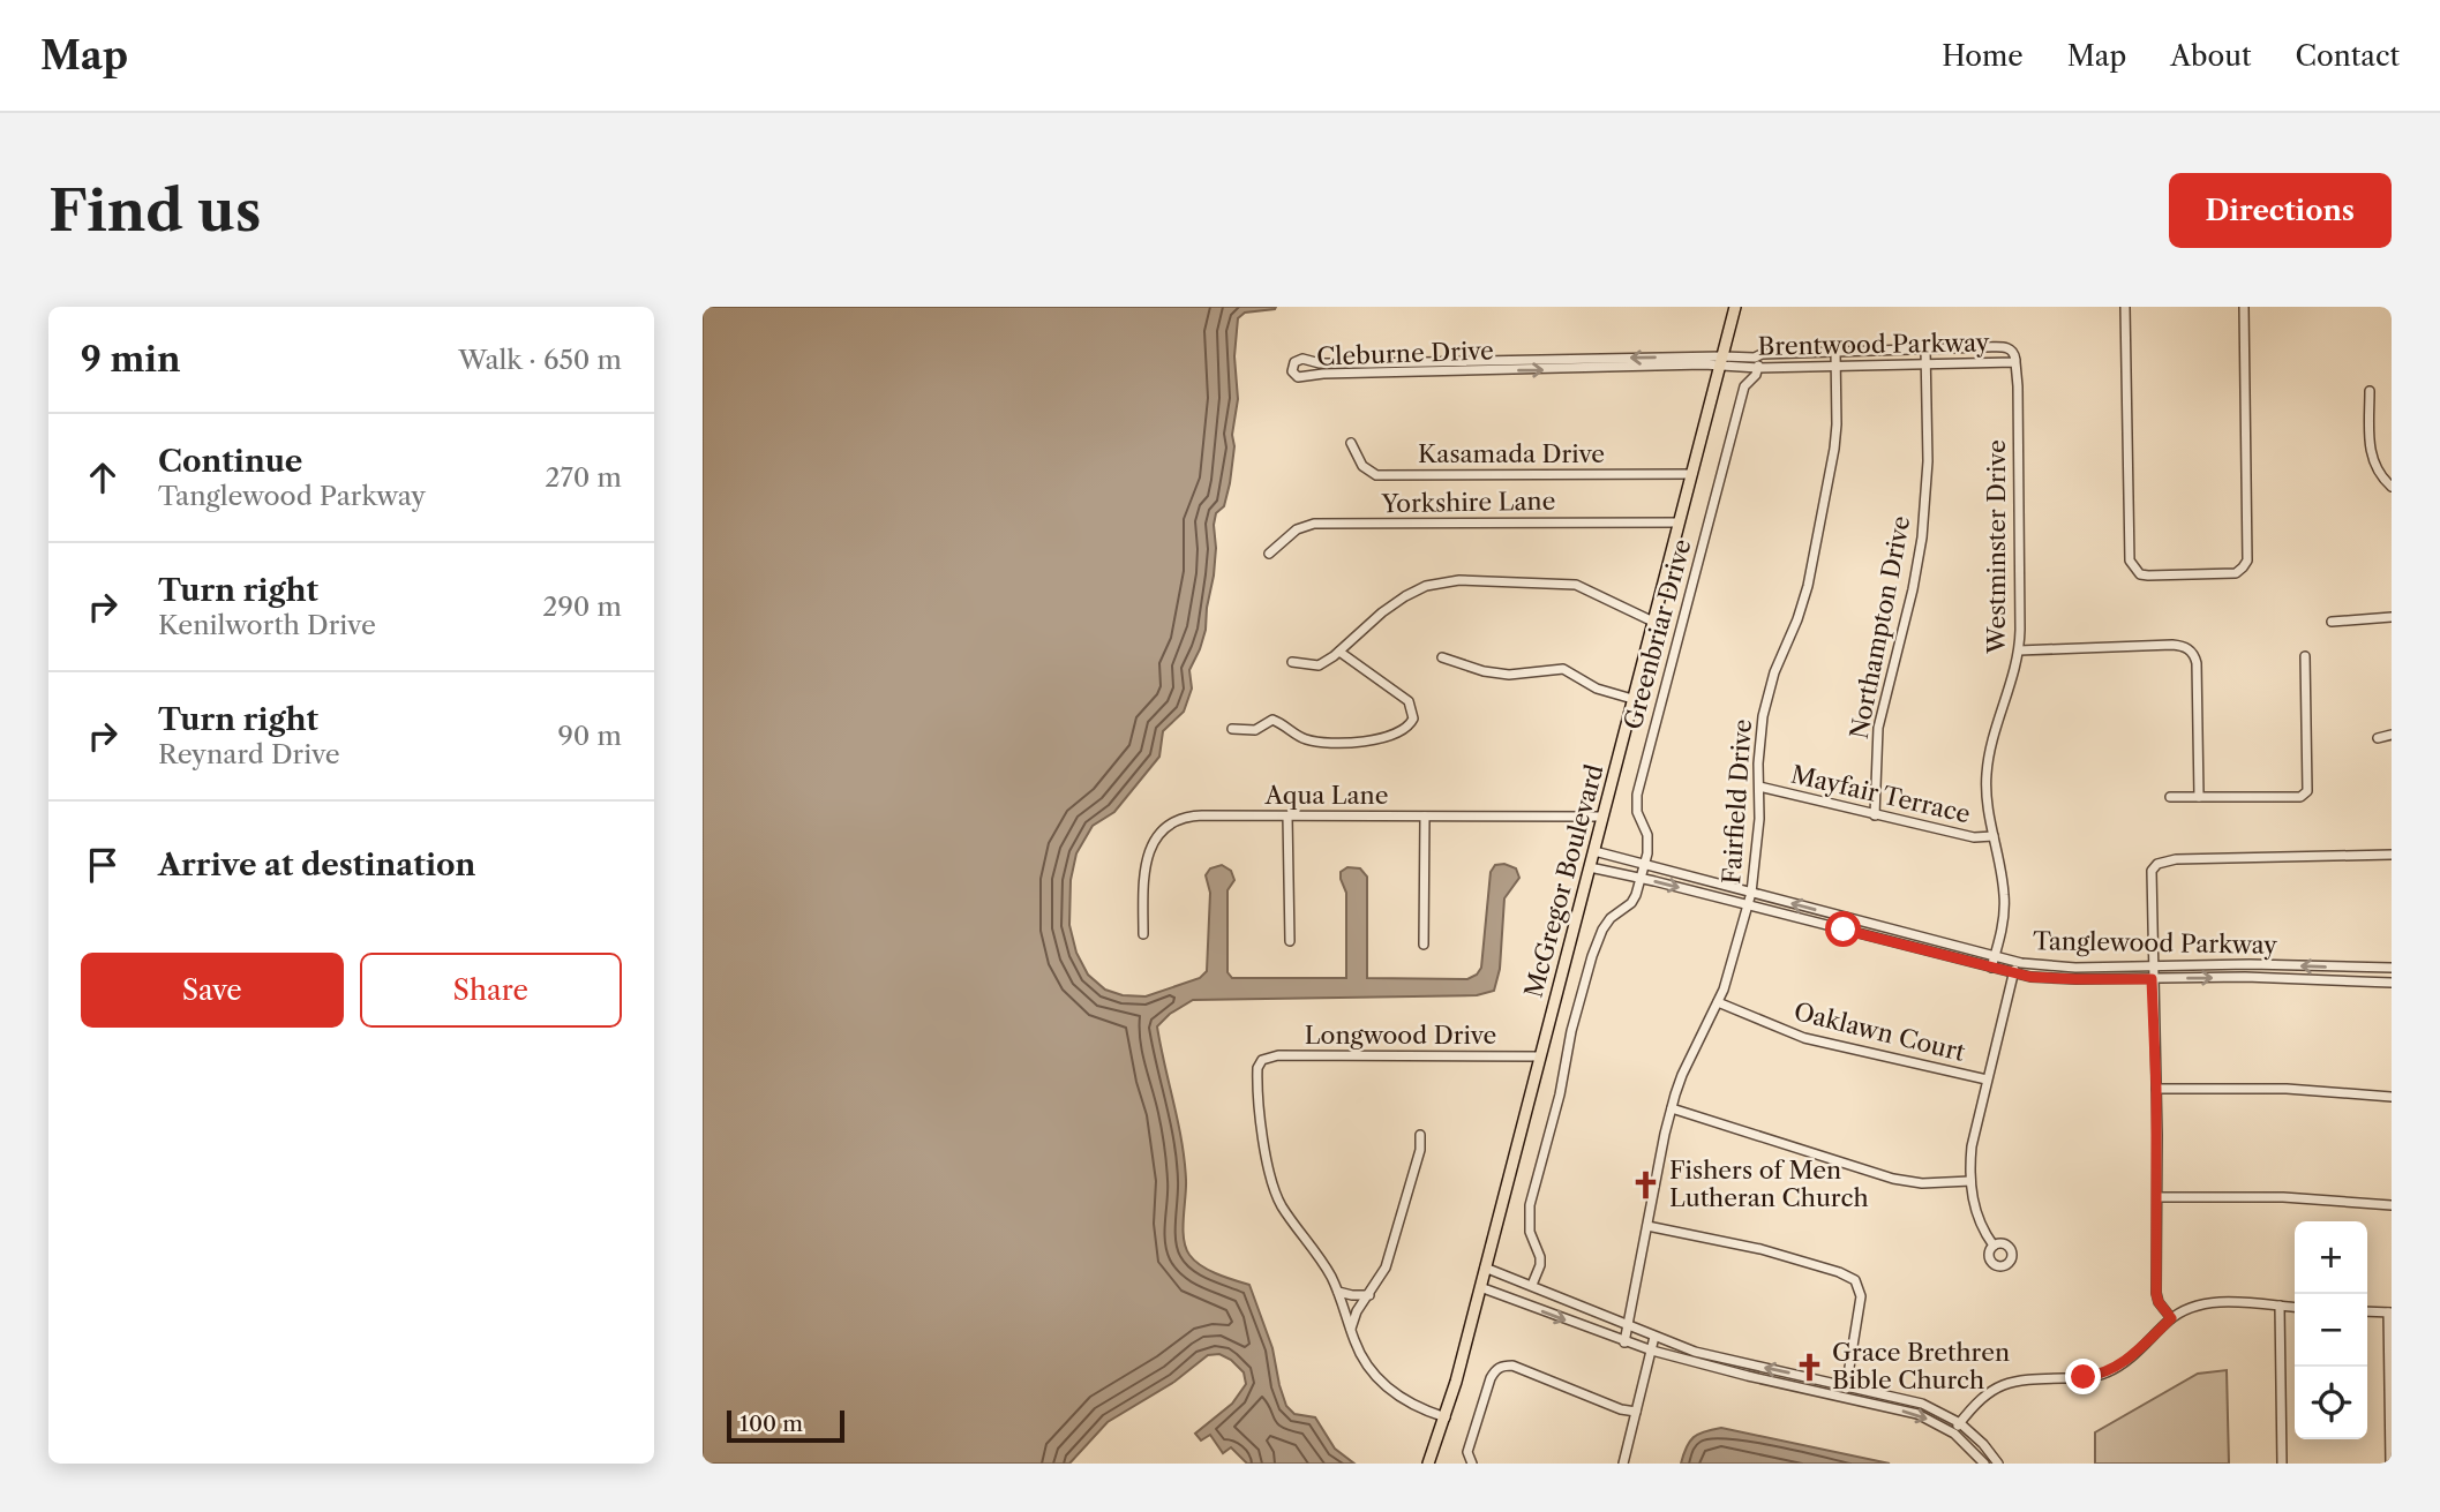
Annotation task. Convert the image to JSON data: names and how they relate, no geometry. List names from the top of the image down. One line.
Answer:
{"streets":{"main road":["McGregor Boulevard"],"street":["Brentwood Parkway","Cleburne Drive","Kasamada Drive","Yorkshire Lane","Westminster Drive","Northampton Drive","Greenbriar Drive","Mayfair Terrace","Aqua Lane","Fairfield Drive","Tanglewood Parkway","Oaklawn Court","Longwood Drive"]},"crossings":[["Brentwood Parkway","Cleburne Drive"],["Brentwood Parkway","Westminster Drive"],["Brentwood Parkway","Northampton Drive"],["Brentwood Parkway","Greenbriar Drive"],["Brentwood Parkway","Fairfield Drive"],["Brentwood Parkway","McGregor Boulevard"],["Cleburne Drive","McGregor Boulevard"],["Kasamada Drive","McGregor Boulevard"],["Yorkshire Lane","McGregor Boulevard"],["Westminster Drive","Mayfair Terrace"],["Westminster Drive","Tanglewood Parkway"],["Northampton Drive","Mayfair Terrace"],["Greenbriar Drive","Tanglewood Parkway"],["Mayfair Terrace","Fairfield Drive"],["Aqua Lane","McGregor Boulevard"],["Fairfield Drive","Tanglewood Parkway"],["Fairfield Drive","Oaklawn Court"],["McGregor Boulevard","Tanglewood Parkway"],["McGregor Boulevard","Longwood Drive"]],"places":{"church":["Fishers of Men Lutheran Church","Grace Brethren Bible Church"]},"scale_bar":"100 m","page":{"header":"Map","nav":["Home","Map","About","Contact"],"buttons":["Directions",["Save","Share"]],"title":"Find us","heading":["9 min","Walk · 650 m"],"list":[["Continue","Tanglewood Parkway","270 m"],["Turn right","Kenilworth Drive","290 m"],["Turn right","Reynard Drive","90 m"],"Arrive at destination"],"map_buttons":["+","−"],"scale":"100 m"}}
